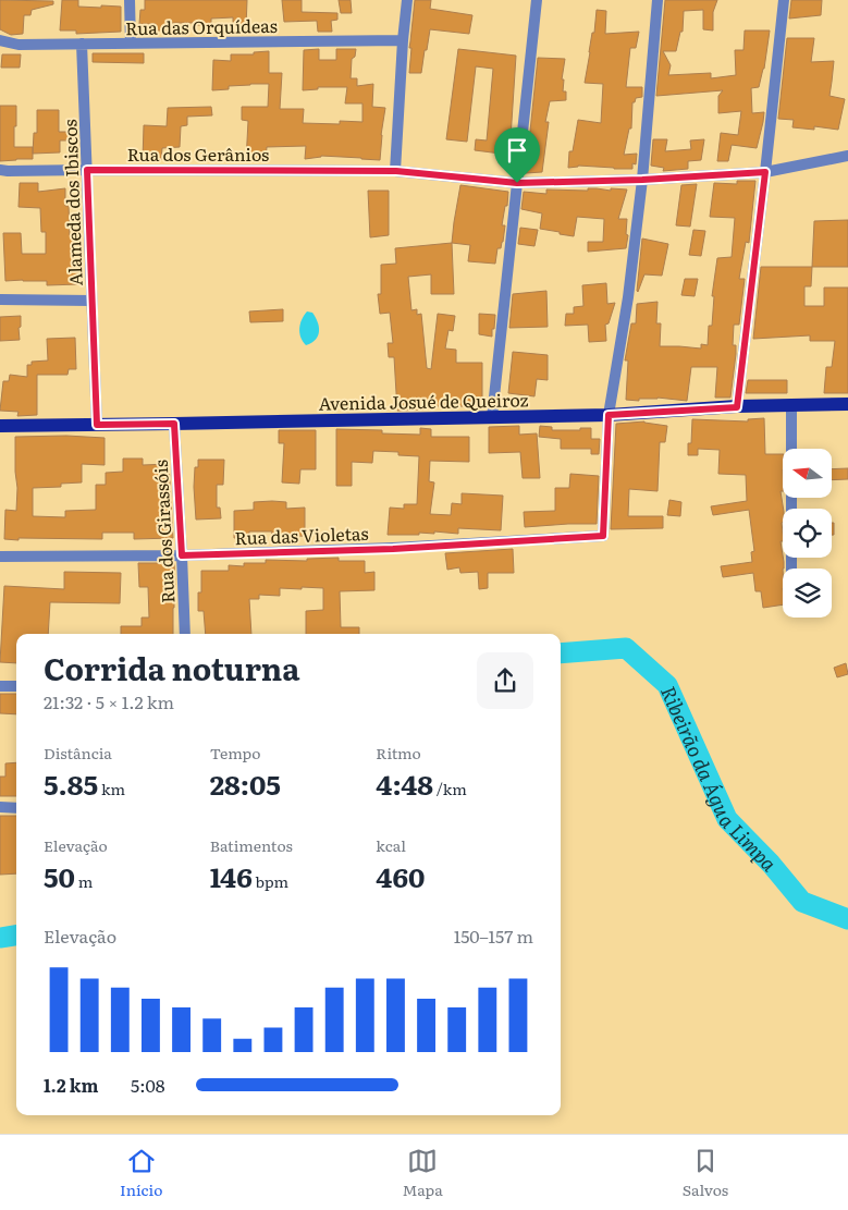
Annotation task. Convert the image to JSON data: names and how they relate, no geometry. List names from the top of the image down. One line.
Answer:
{"streets":{"main road":["Avenida Josué de Queiroz"],"street":["Rua das Orquídeas","Rua dos Gerânios","Alameda dos Ibiscos","Rua dos Girassóis","Rua das Violetas"]},"crossings":[["Rua das Orquídeas","Alameda dos Ibiscos"],["Rua dos Gerânios","Alameda dos Ibiscos"],["Alameda dos Ibiscos","Avenida Josué de Queiroz"],["Avenida Josué de Queiroz","Rua dos Girassóis"],["Avenida Josué de Queiroz","Rua das Violetas"],["Rua dos Girassóis","Rua das Violetas"]],"water":["Ribeirão da Água Limpa"],"north":"left","page":{"heading":["Corrida noturna","21:32 · 5 × 1.2 km"],"stats":[["Distância","5.85 km"],["Tempo","28:05"],["Ritmo","4:48 /km"],["Elevação","50 m"],["Batimentos","146 bpm"],["kcal","460"]],"chart":["Elevação","150–157 m"],"list":[{"name":"1.2 km","note":"5:08"}],"tabs":["Início","Mapa","Salvos"]}}
